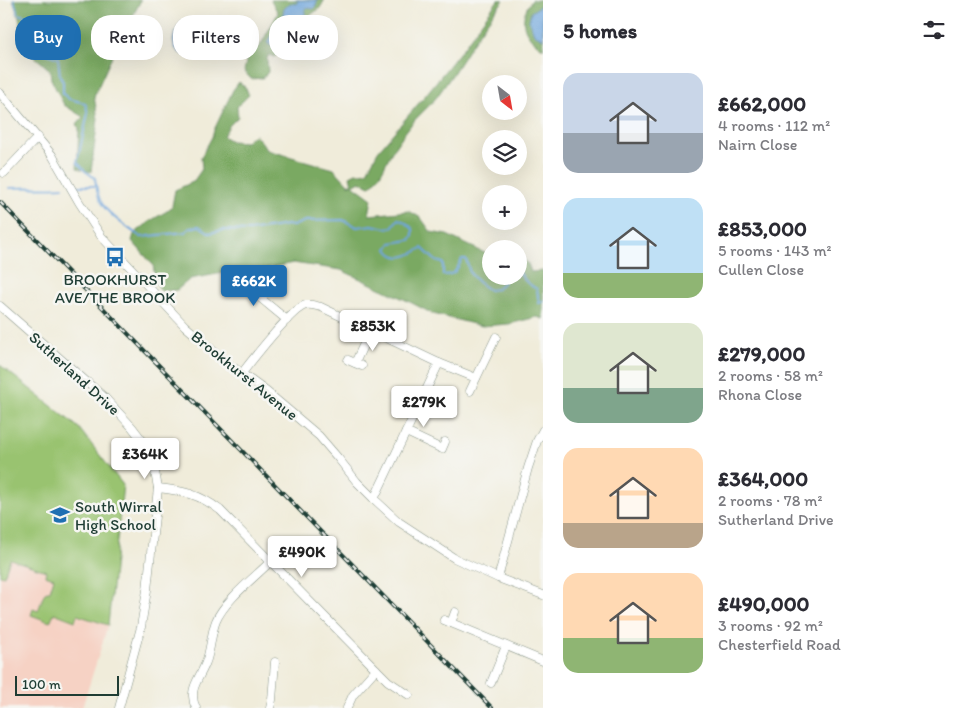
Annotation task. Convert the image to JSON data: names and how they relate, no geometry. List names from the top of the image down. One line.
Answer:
{"streets":{"street":["Sutherland Drive","Brookhurst Avenue"]},"places":{"bus stop":["BROOKHURST AVE/THE BROOK"],"school or university":["South Wirral High School"]},"scale_bar":"100 m","north":"bottom right","page":{"heading":"5 homes","chip":["Buy","Rent","Filters","New"],"list":[{"name":"£662,000","note":"4 rooms · 112 m² · Nairn Close"},{"name":"£853,000","note":"5 rooms · 143 m² · Cullen Close"},{"name":"£279,000","note":"2 rooms · 58 m² · Rhona Close"},{"name":"£364,000","note":"2 rooms · 78 m² · Sutherland Drive"},{"name":"£490,000","note":"3 rooms · 92 m² · Chesterfield Road"}],"map_buttons":["+","−"],"price":["£662K","£853K","£279K","£364K","£490K"],"scale":"100 m"}}
